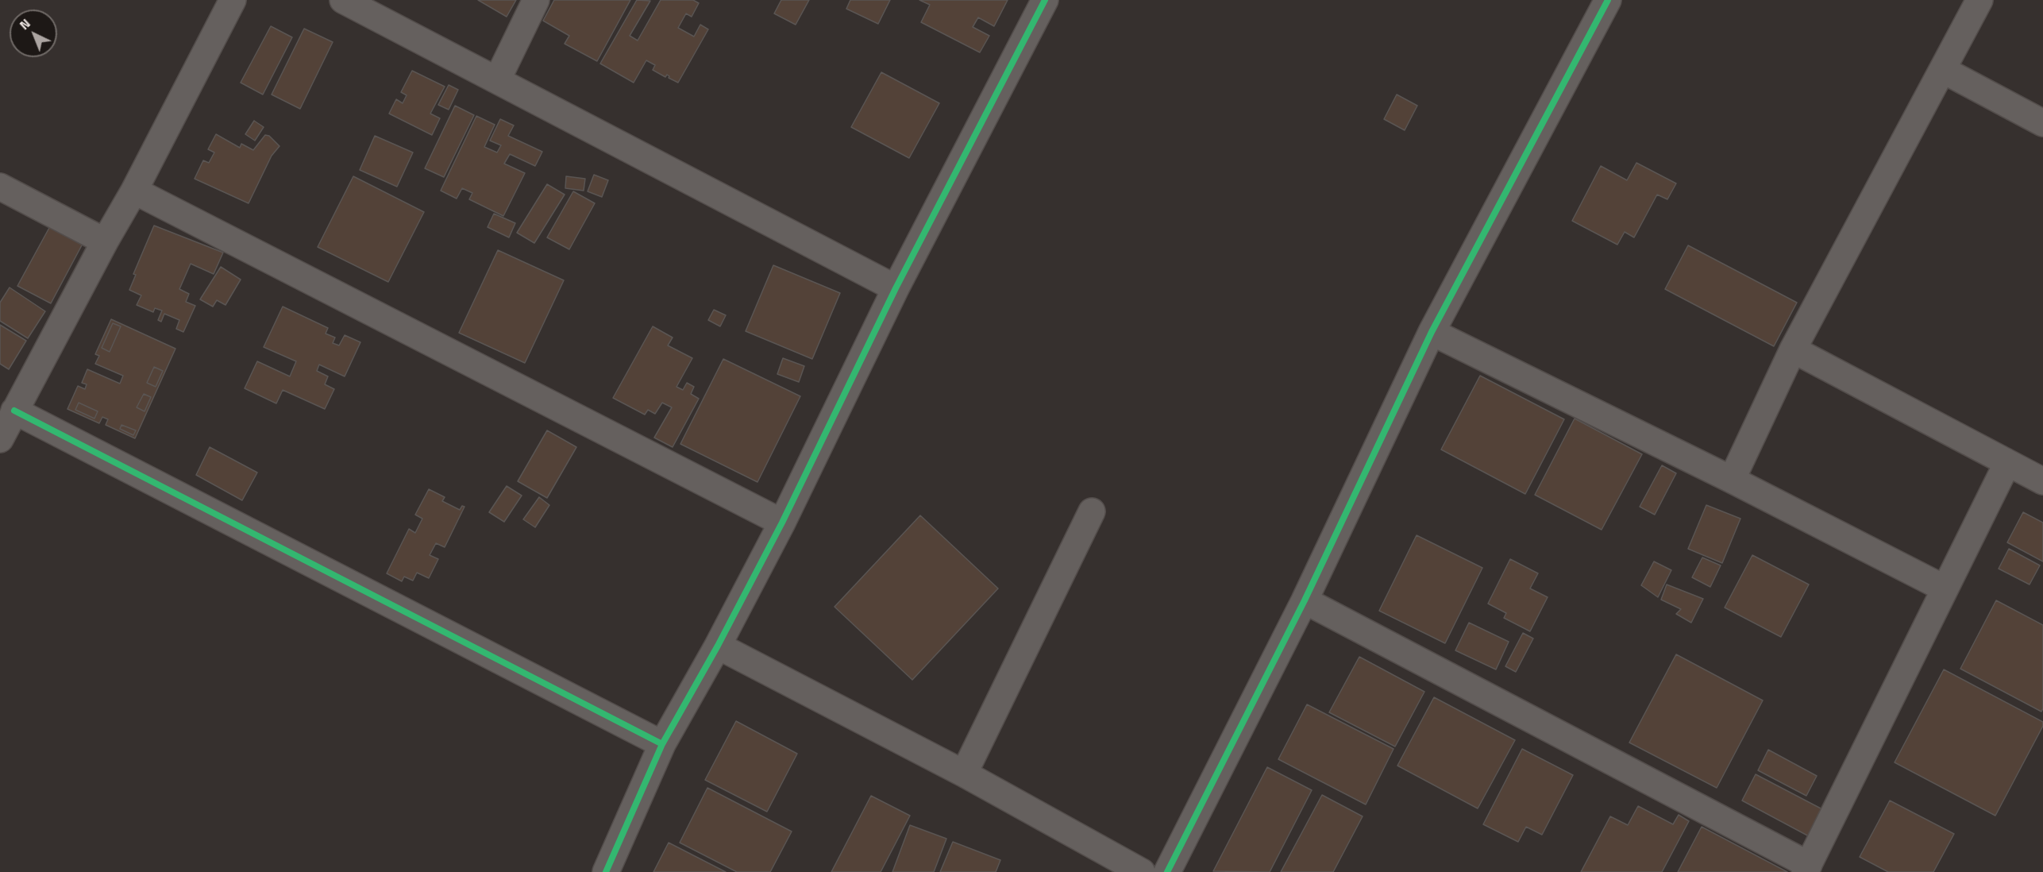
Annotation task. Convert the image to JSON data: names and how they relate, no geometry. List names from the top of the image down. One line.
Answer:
{"north":"top left"}
